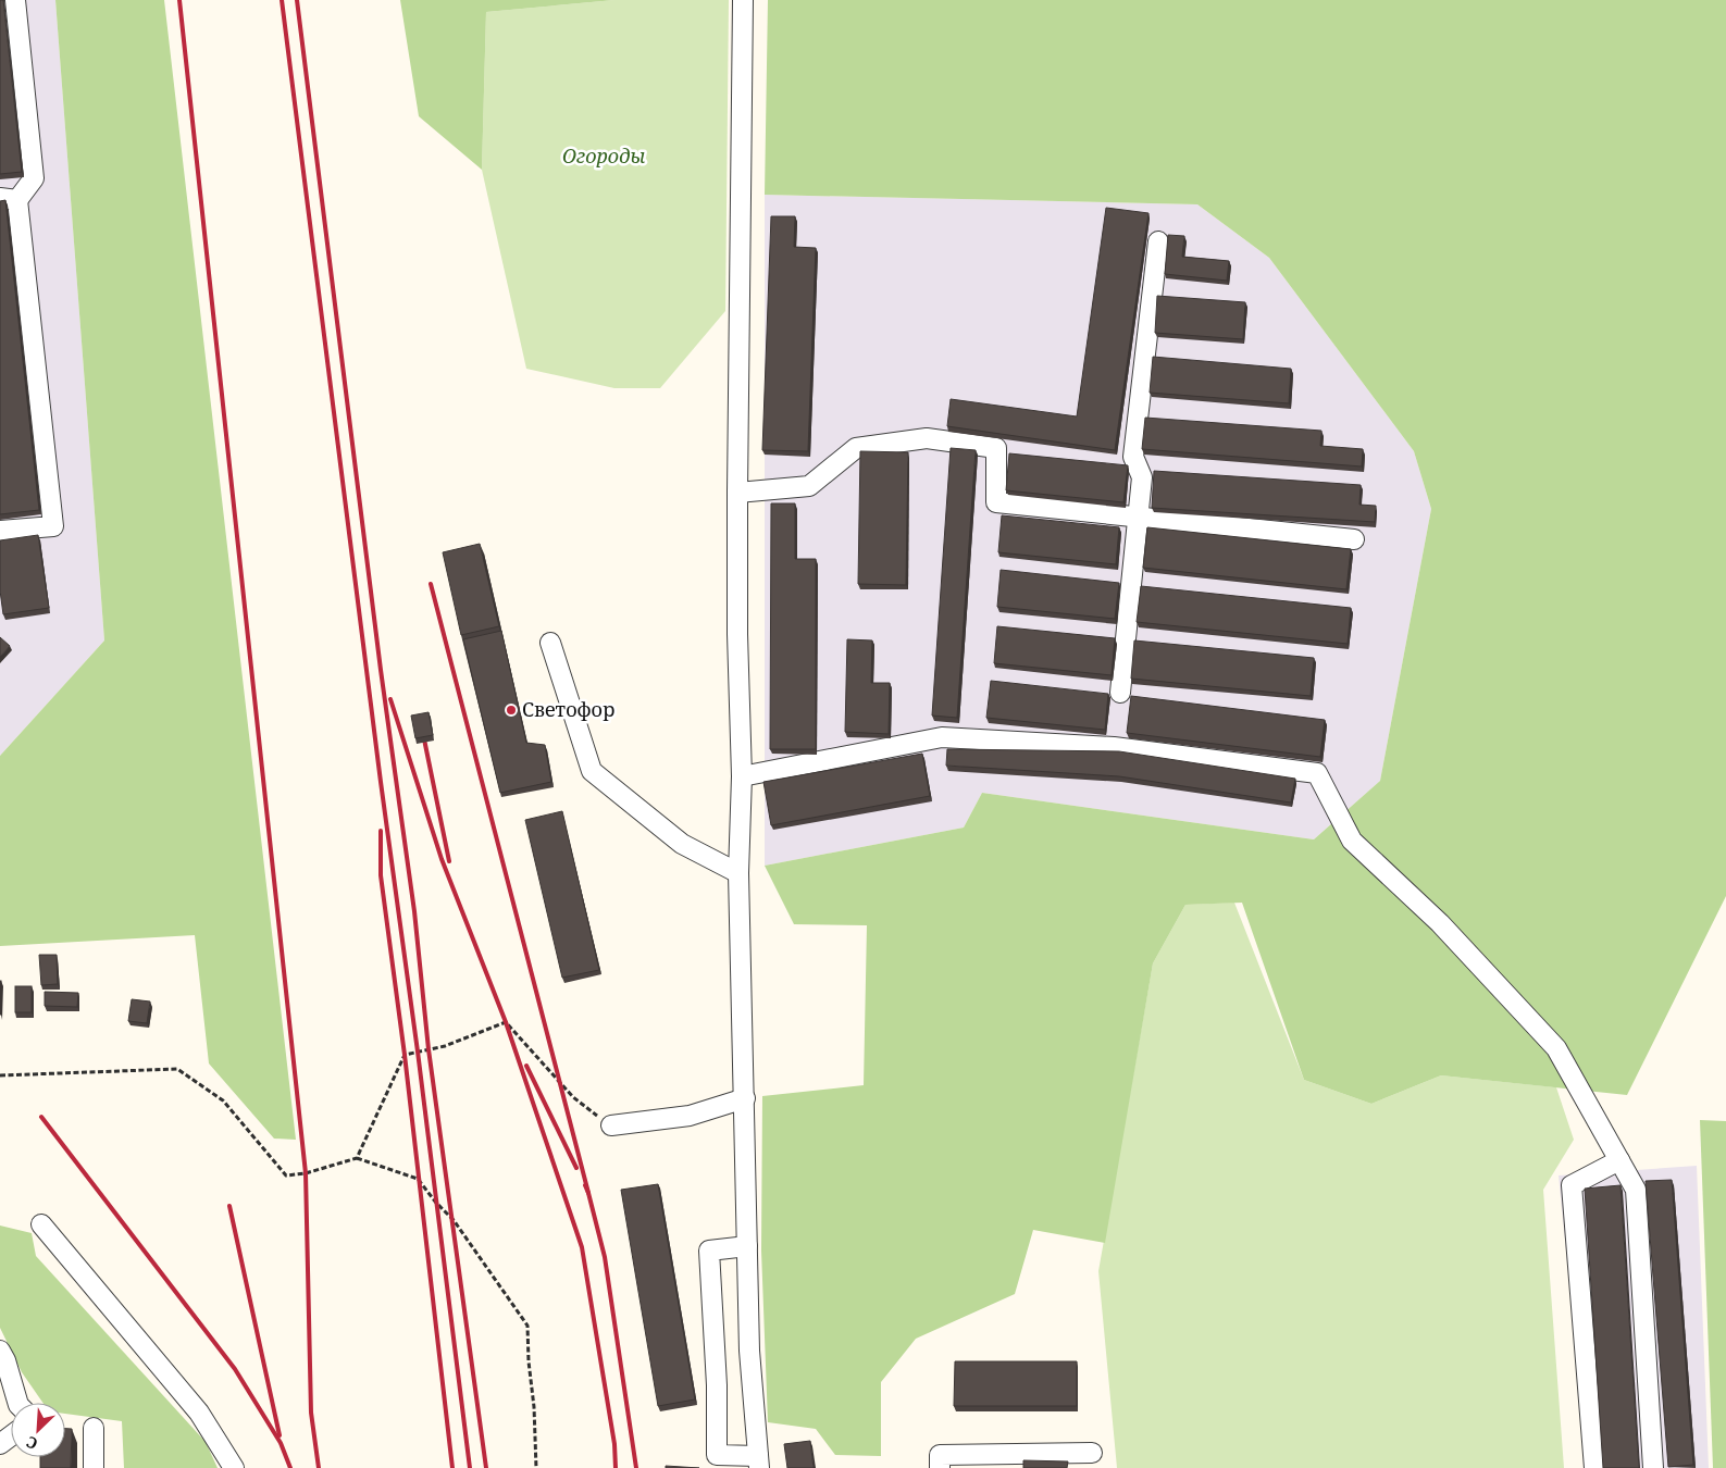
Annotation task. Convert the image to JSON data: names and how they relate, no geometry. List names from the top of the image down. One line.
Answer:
{"parks":["Огороды"],"places":["Светофор"],"north":"bottom left"}
